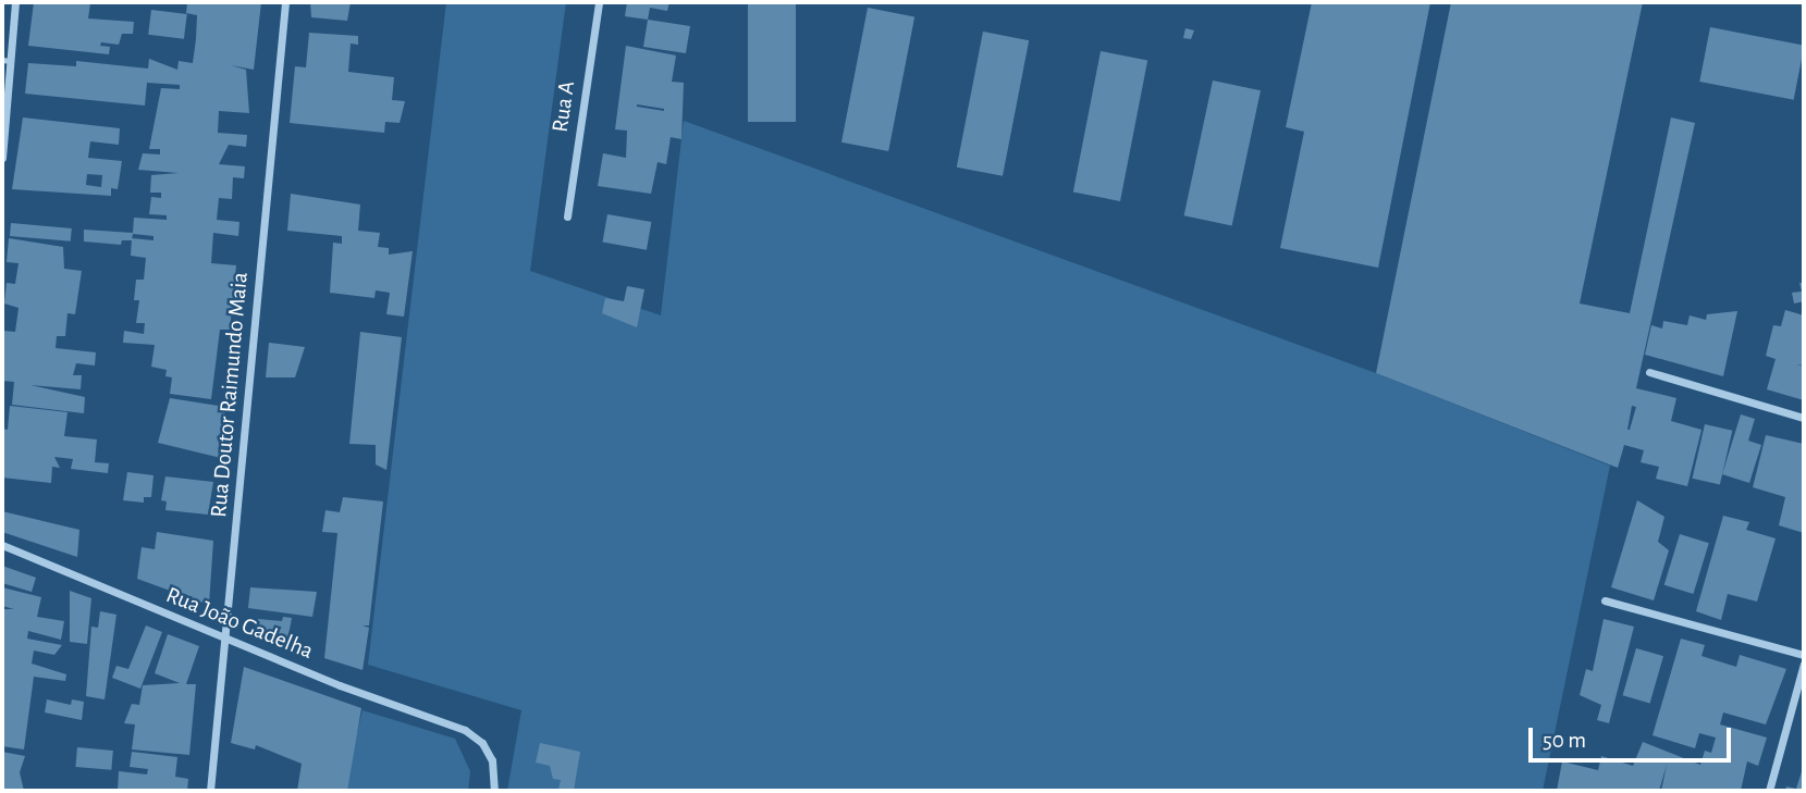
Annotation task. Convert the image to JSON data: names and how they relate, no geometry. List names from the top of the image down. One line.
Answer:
{"streets":{"street":["Rua A","Rua Doutor Raimundo Maia","Rua João Gadelha"]},"crossings":[["Rua Doutor Raimundo Maia","Rua João Gadelha"]],"scale_bar":"50 m"}
